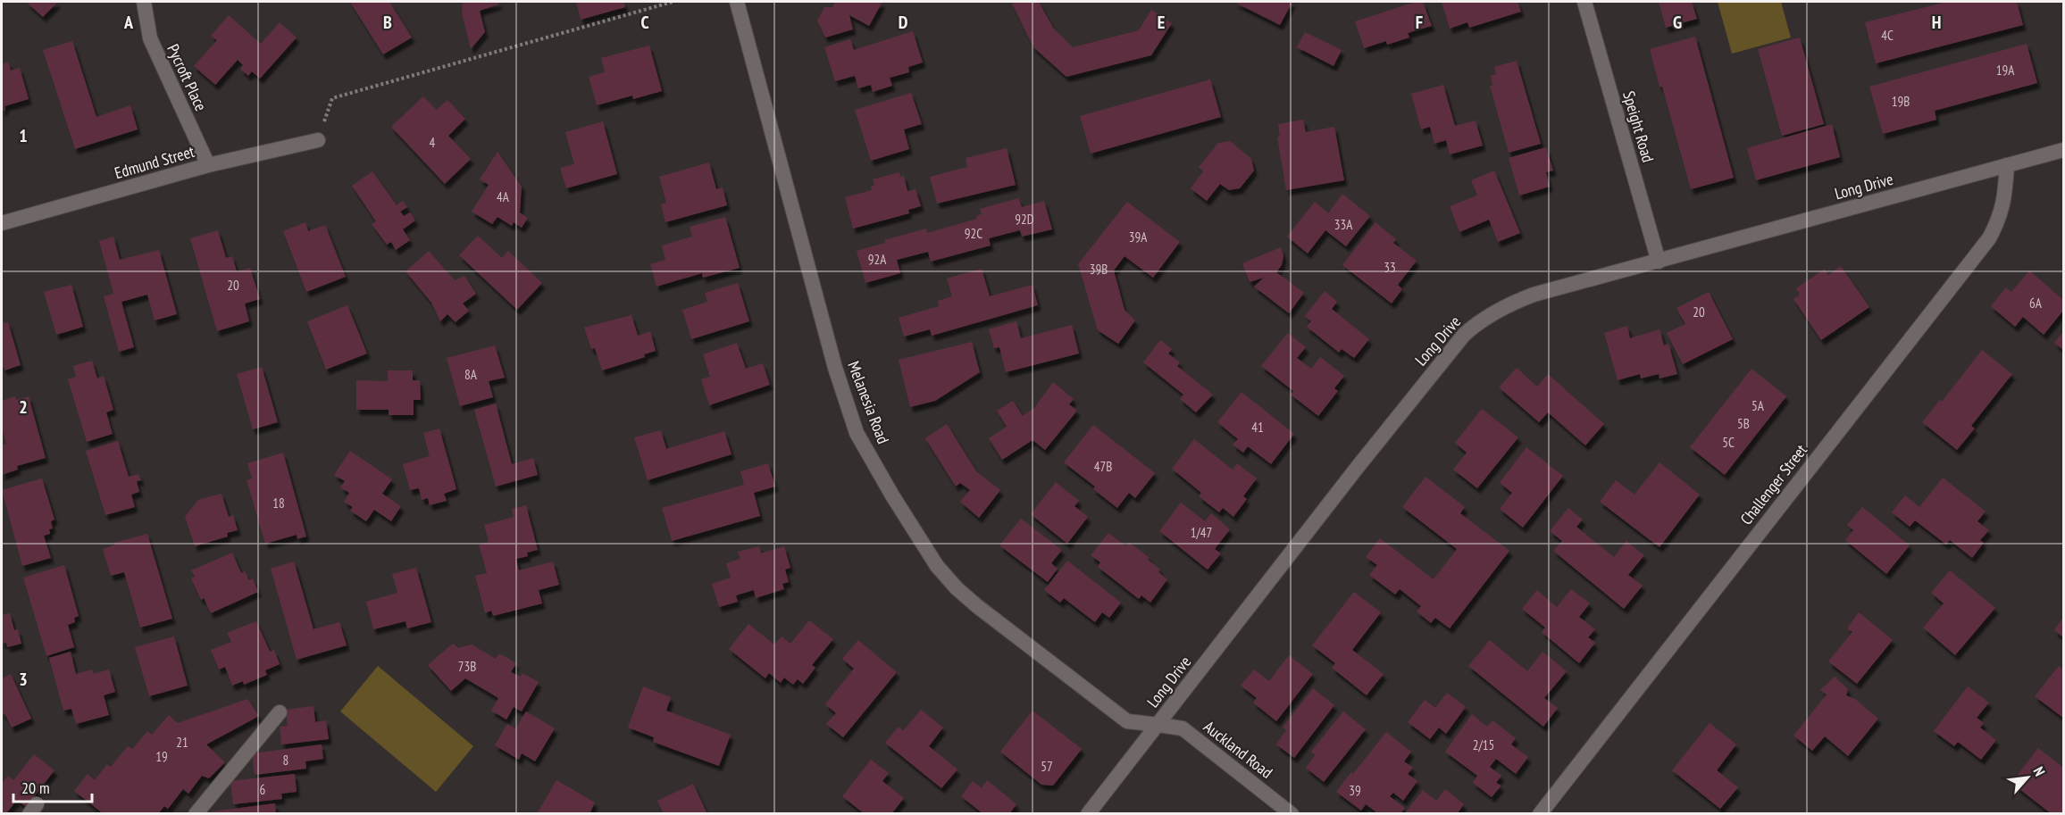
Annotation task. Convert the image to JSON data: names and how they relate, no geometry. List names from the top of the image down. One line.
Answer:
{"streets":{"street":["Pycroft Place","Speight Road","Edmund Street","Long Drive","Melanesia Road","Challenger Street","Auckland Road"]},"crossings":[["Pycroft Place","Edmund Street"],["Speight Road","Long Drive"],["Long Drive","Melanesia Road"],["Long Drive","Challenger Street"],["Long Drive","Auckland Road"],["Melanesia Road","Auckland Road"]],"house_numbers":["4C","19A","19B","4","4A","92D","33A","92C","39A","92A","33","39B","20","6A","20","8A","5A","5B","41","5C","47B","18","1/47","73B","21","2/15","19","8","57","6","39"],"scale_bar":"20 m","north":"top right","grid":{"columns":["A","B","C","D","E","F","G","H"],"rows":["1","2","3"]}}
